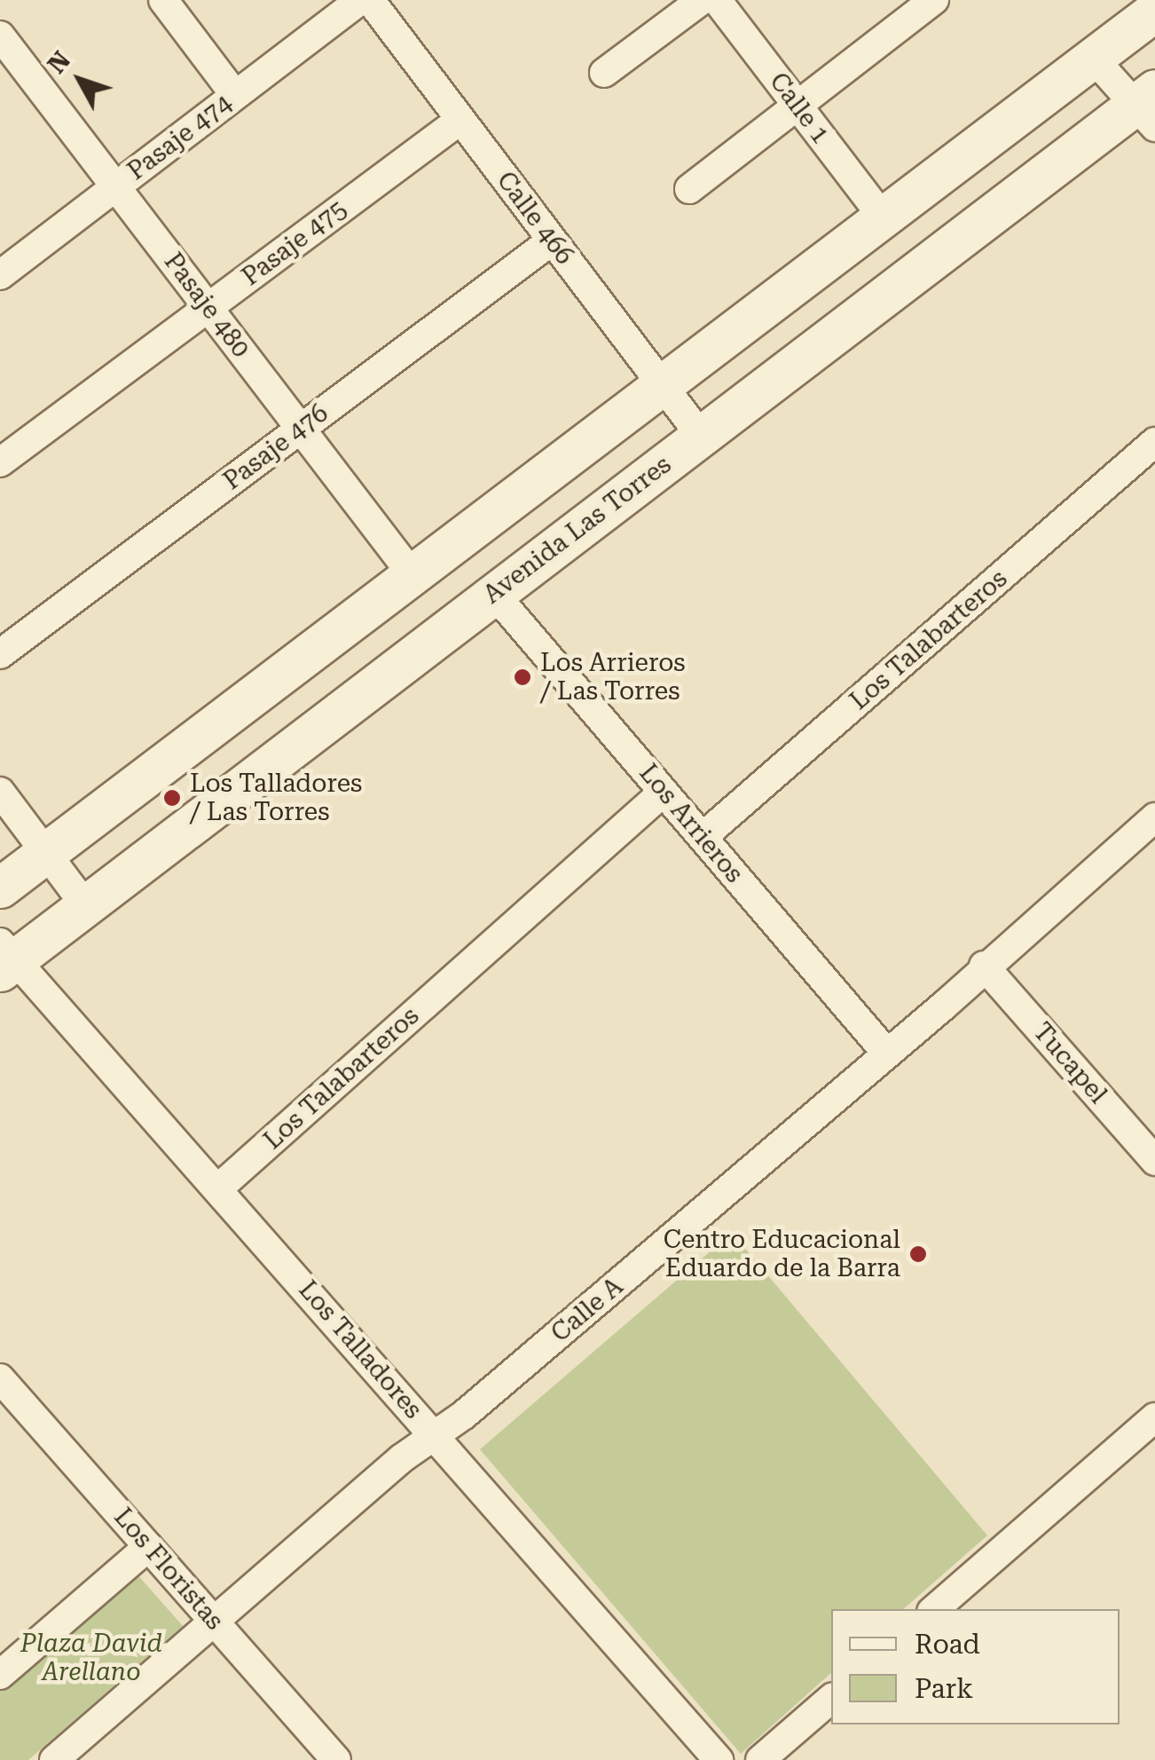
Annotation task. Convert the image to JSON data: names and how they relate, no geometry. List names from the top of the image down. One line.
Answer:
{"streets":{"main road":["Avenida Las Torres"],"street":["Calle 1","Pasaje 474","Calle 466","Pasaje 475","Pasaje 480","Pasaje 476","Los Talabarteros","Los Arrieros","Tucapel","Calle A","Los Talladores","Los Floristas"]},"crossings":[["Pasaje 474","Pasaje 480"],["Calle 466","Pasaje 475"],["Calle 466","Pasaje 476"],["Calle 466","Avenida Las Torres"],["Pasaje 475","Pasaje 480"],["Pasaje 480","Pasaje 476"],["Avenida Las Torres","Los Arrieros"],["Avenida Las Torres","Los Talladores"],["Los Talabarteros","Los Arrieros"],["Los Talabarteros","Los Talladores"],["Los Arrieros","Calle A"],["Tucapel","Calle A"],["Calle A","Los Talladores"],["Calle A","Los Floristas"]],"parks":["Plaza David Arellano"],"places":["Los Arrieros / Las Torres","Los Talladores / Las Torres","Centro Educacional Eduardo de la Barra"],"legend":["Road","Park"],"north":"top left"}
